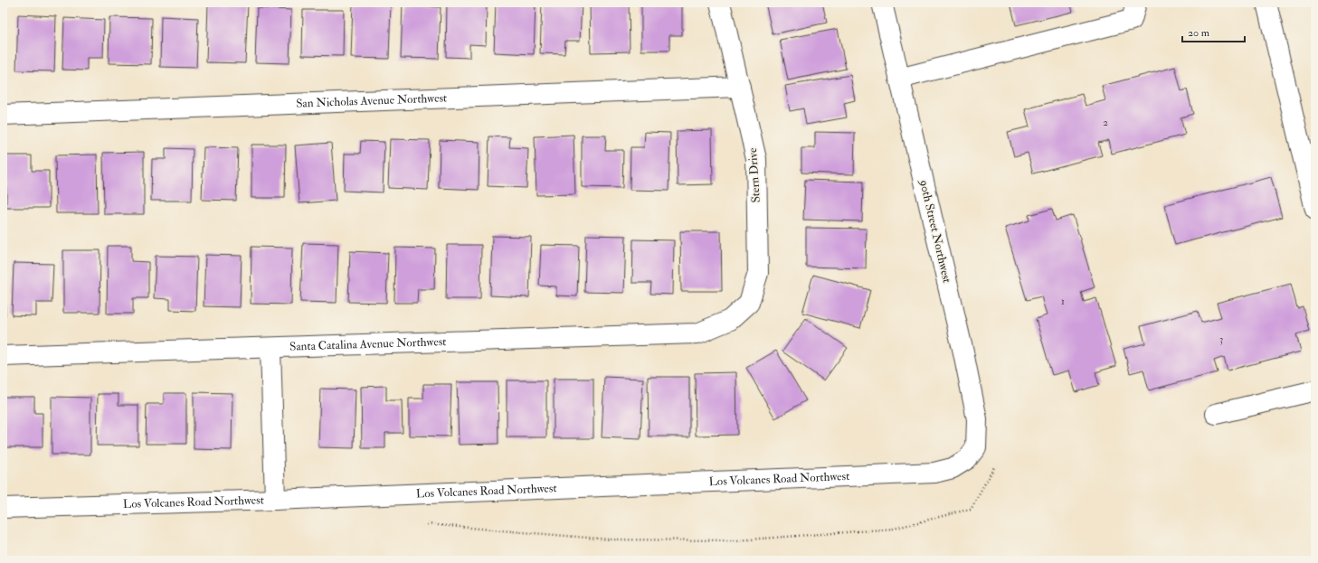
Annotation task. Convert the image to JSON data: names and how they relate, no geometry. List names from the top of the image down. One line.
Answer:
{"streets":{"street":["San Nicholas Avenue Northwest","Stern Drive","90th Street Northwest","Santa Catalina Avenue Northwest","Los Volcanes Road Northwest"]},"crossings":[["San Nicholas Avenue Northwest","Stern Drive"],["Stern Drive","Santa Catalina Avenue Northwest"],["90th Street Northwest","Los Volcanes Road Northwest"]],"house_numbers":["2","1","3"],"scale_bar":"20 m"}
